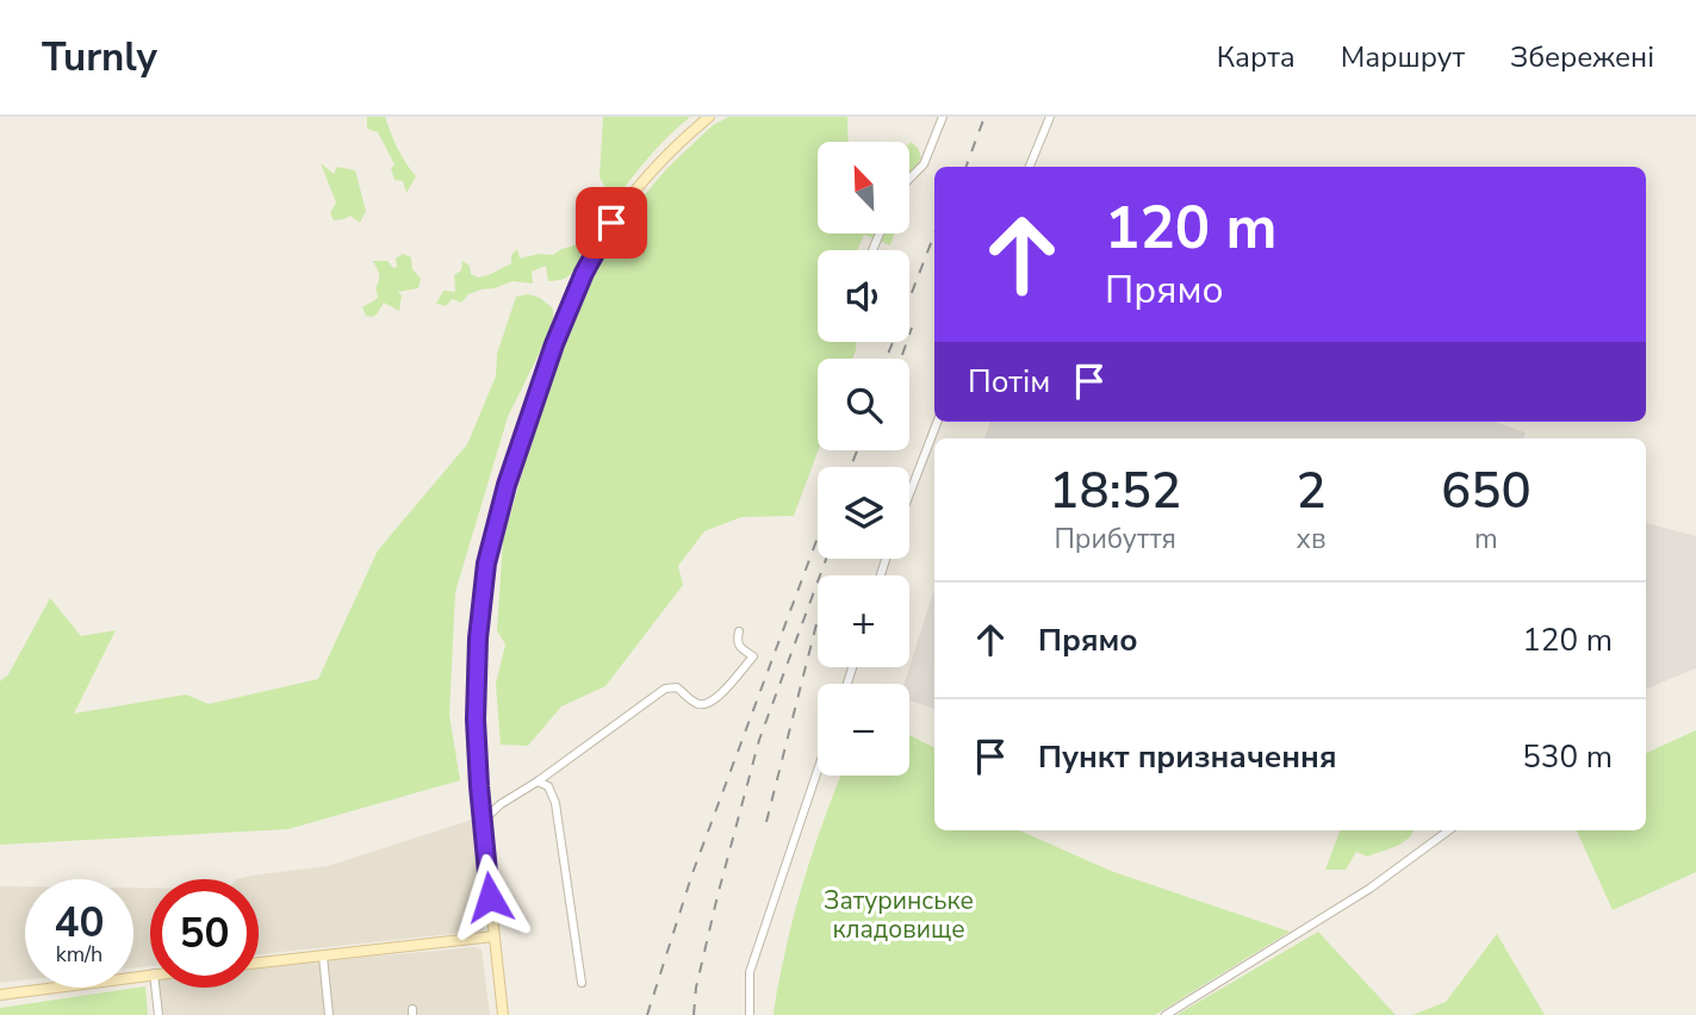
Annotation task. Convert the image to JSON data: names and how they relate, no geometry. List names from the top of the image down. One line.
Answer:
{"parks":["Затуринське кладовище"],"north":"top left","page":{"header":"Turnly","nav":["Карта","Маршрут","Збережені"],"map_buttons":["+","−"],"turn":["120 m","Прямо"],"then":"Потім","eta":["18:52","Прибуття","2","хв","650","m"],"list":[{"name":"Прямо","value":"120 m"},{"name":"Пункт призначення","value":"530 m"}],"speed":"40 km/h","limit":"50"}}
